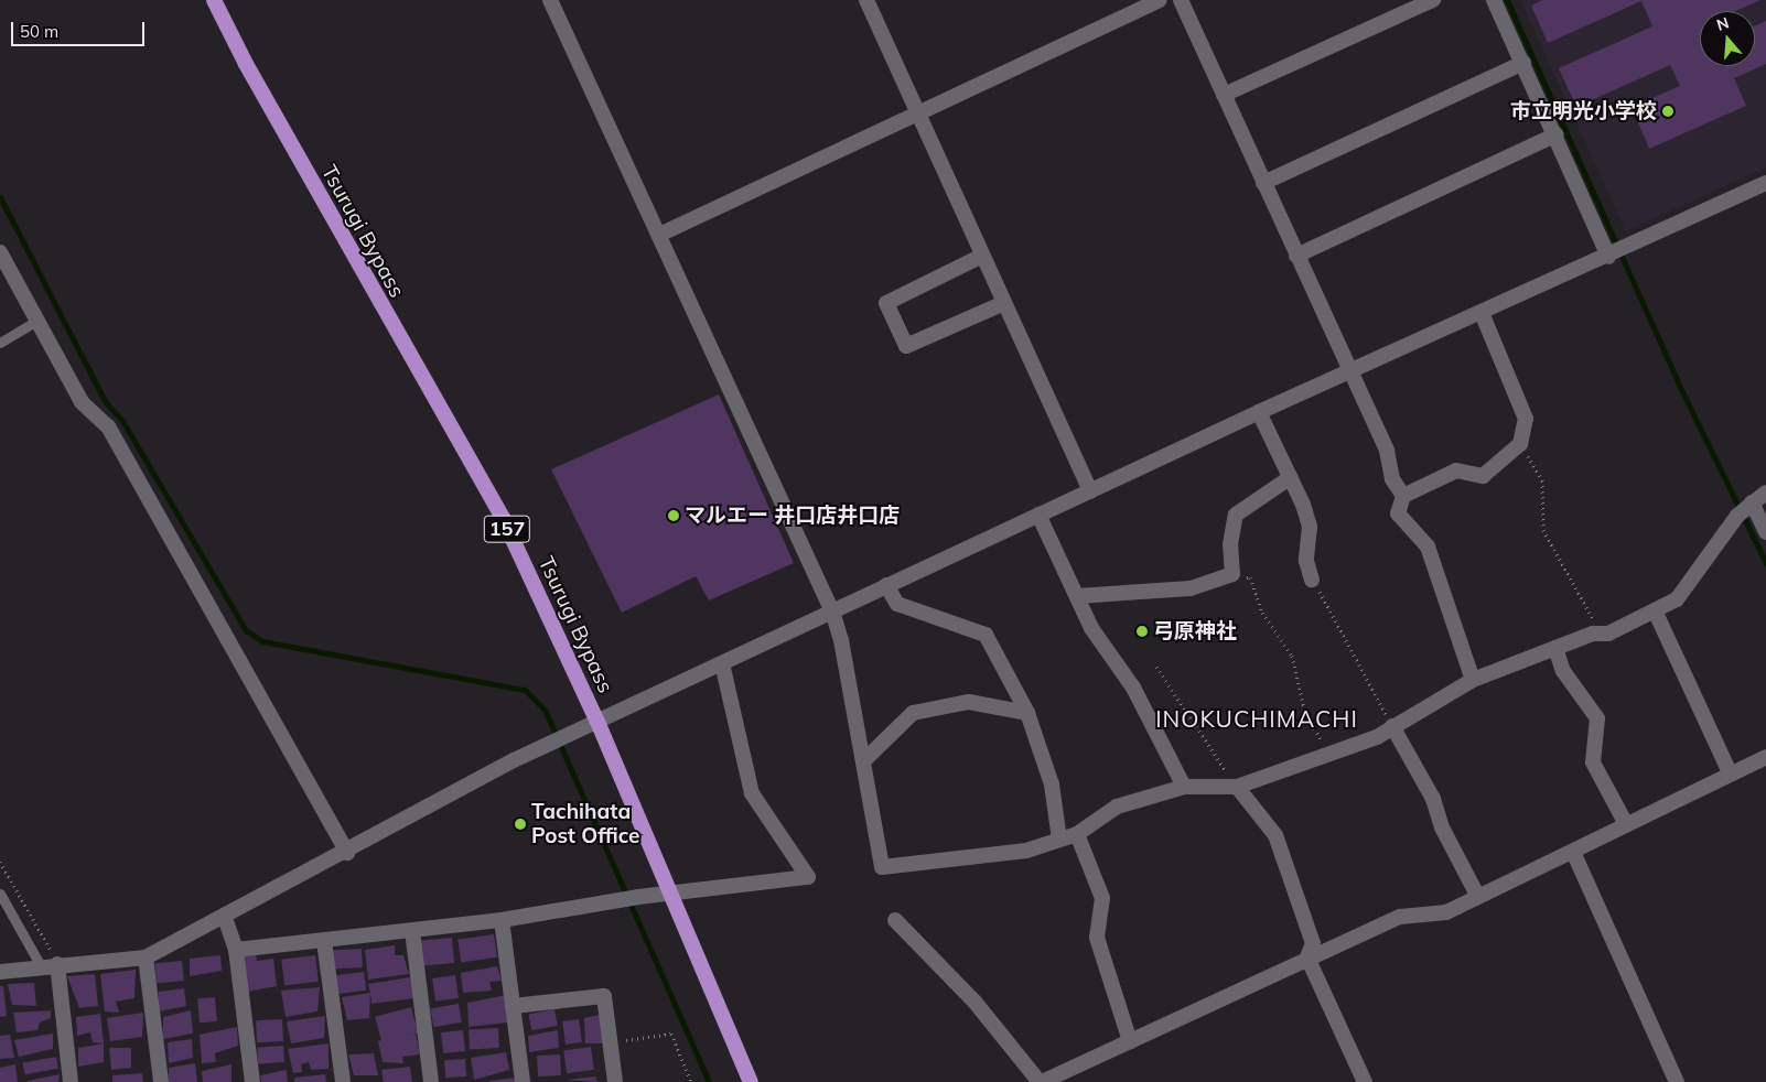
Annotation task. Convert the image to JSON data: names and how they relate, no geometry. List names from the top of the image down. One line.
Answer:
{"streets":{"highway":["Tsurugi Bypass","157"]},"districts":["INOKUCHIMACHI"],"places":["市立明光小学校","マルエー 井口店井口店","弓原神社","Tachihata Post Office"],"scale_bar":"50 m","north":"top"}
